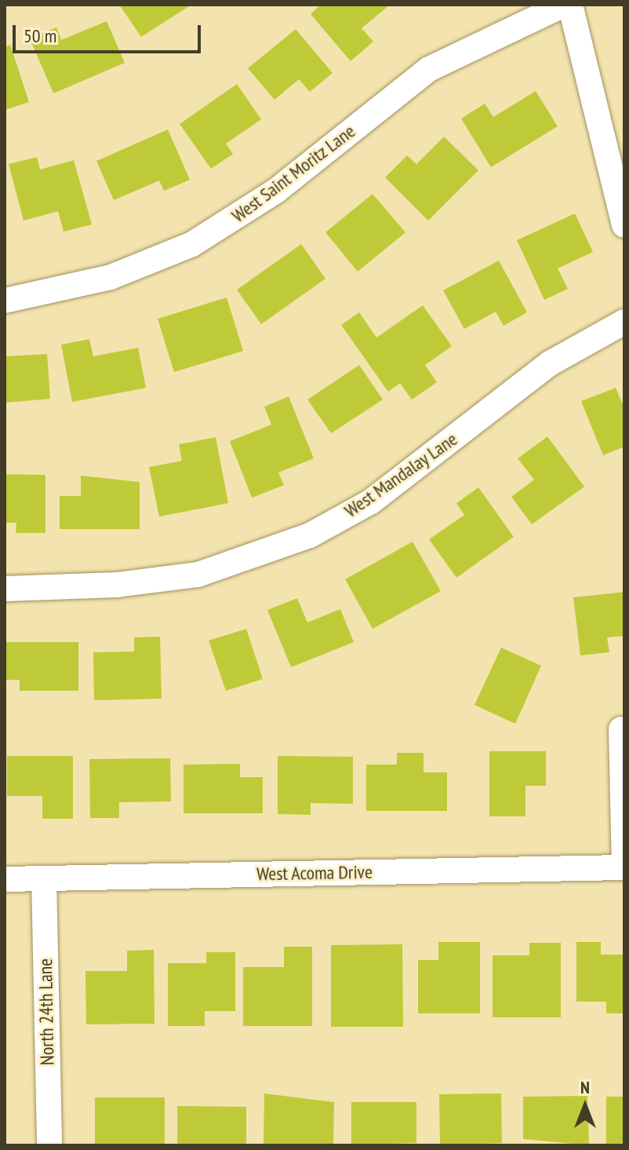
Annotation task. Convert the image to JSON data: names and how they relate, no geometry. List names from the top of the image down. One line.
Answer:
{"streets":{"street":["West Saint Moritz Lane","West Mandalay Lane","West Acoma Drive","North 24th Lane"]},"crossings":[["West Acoma Drive","North 24th Lane"]],"scale_bar":"50 m","north":"top"}
